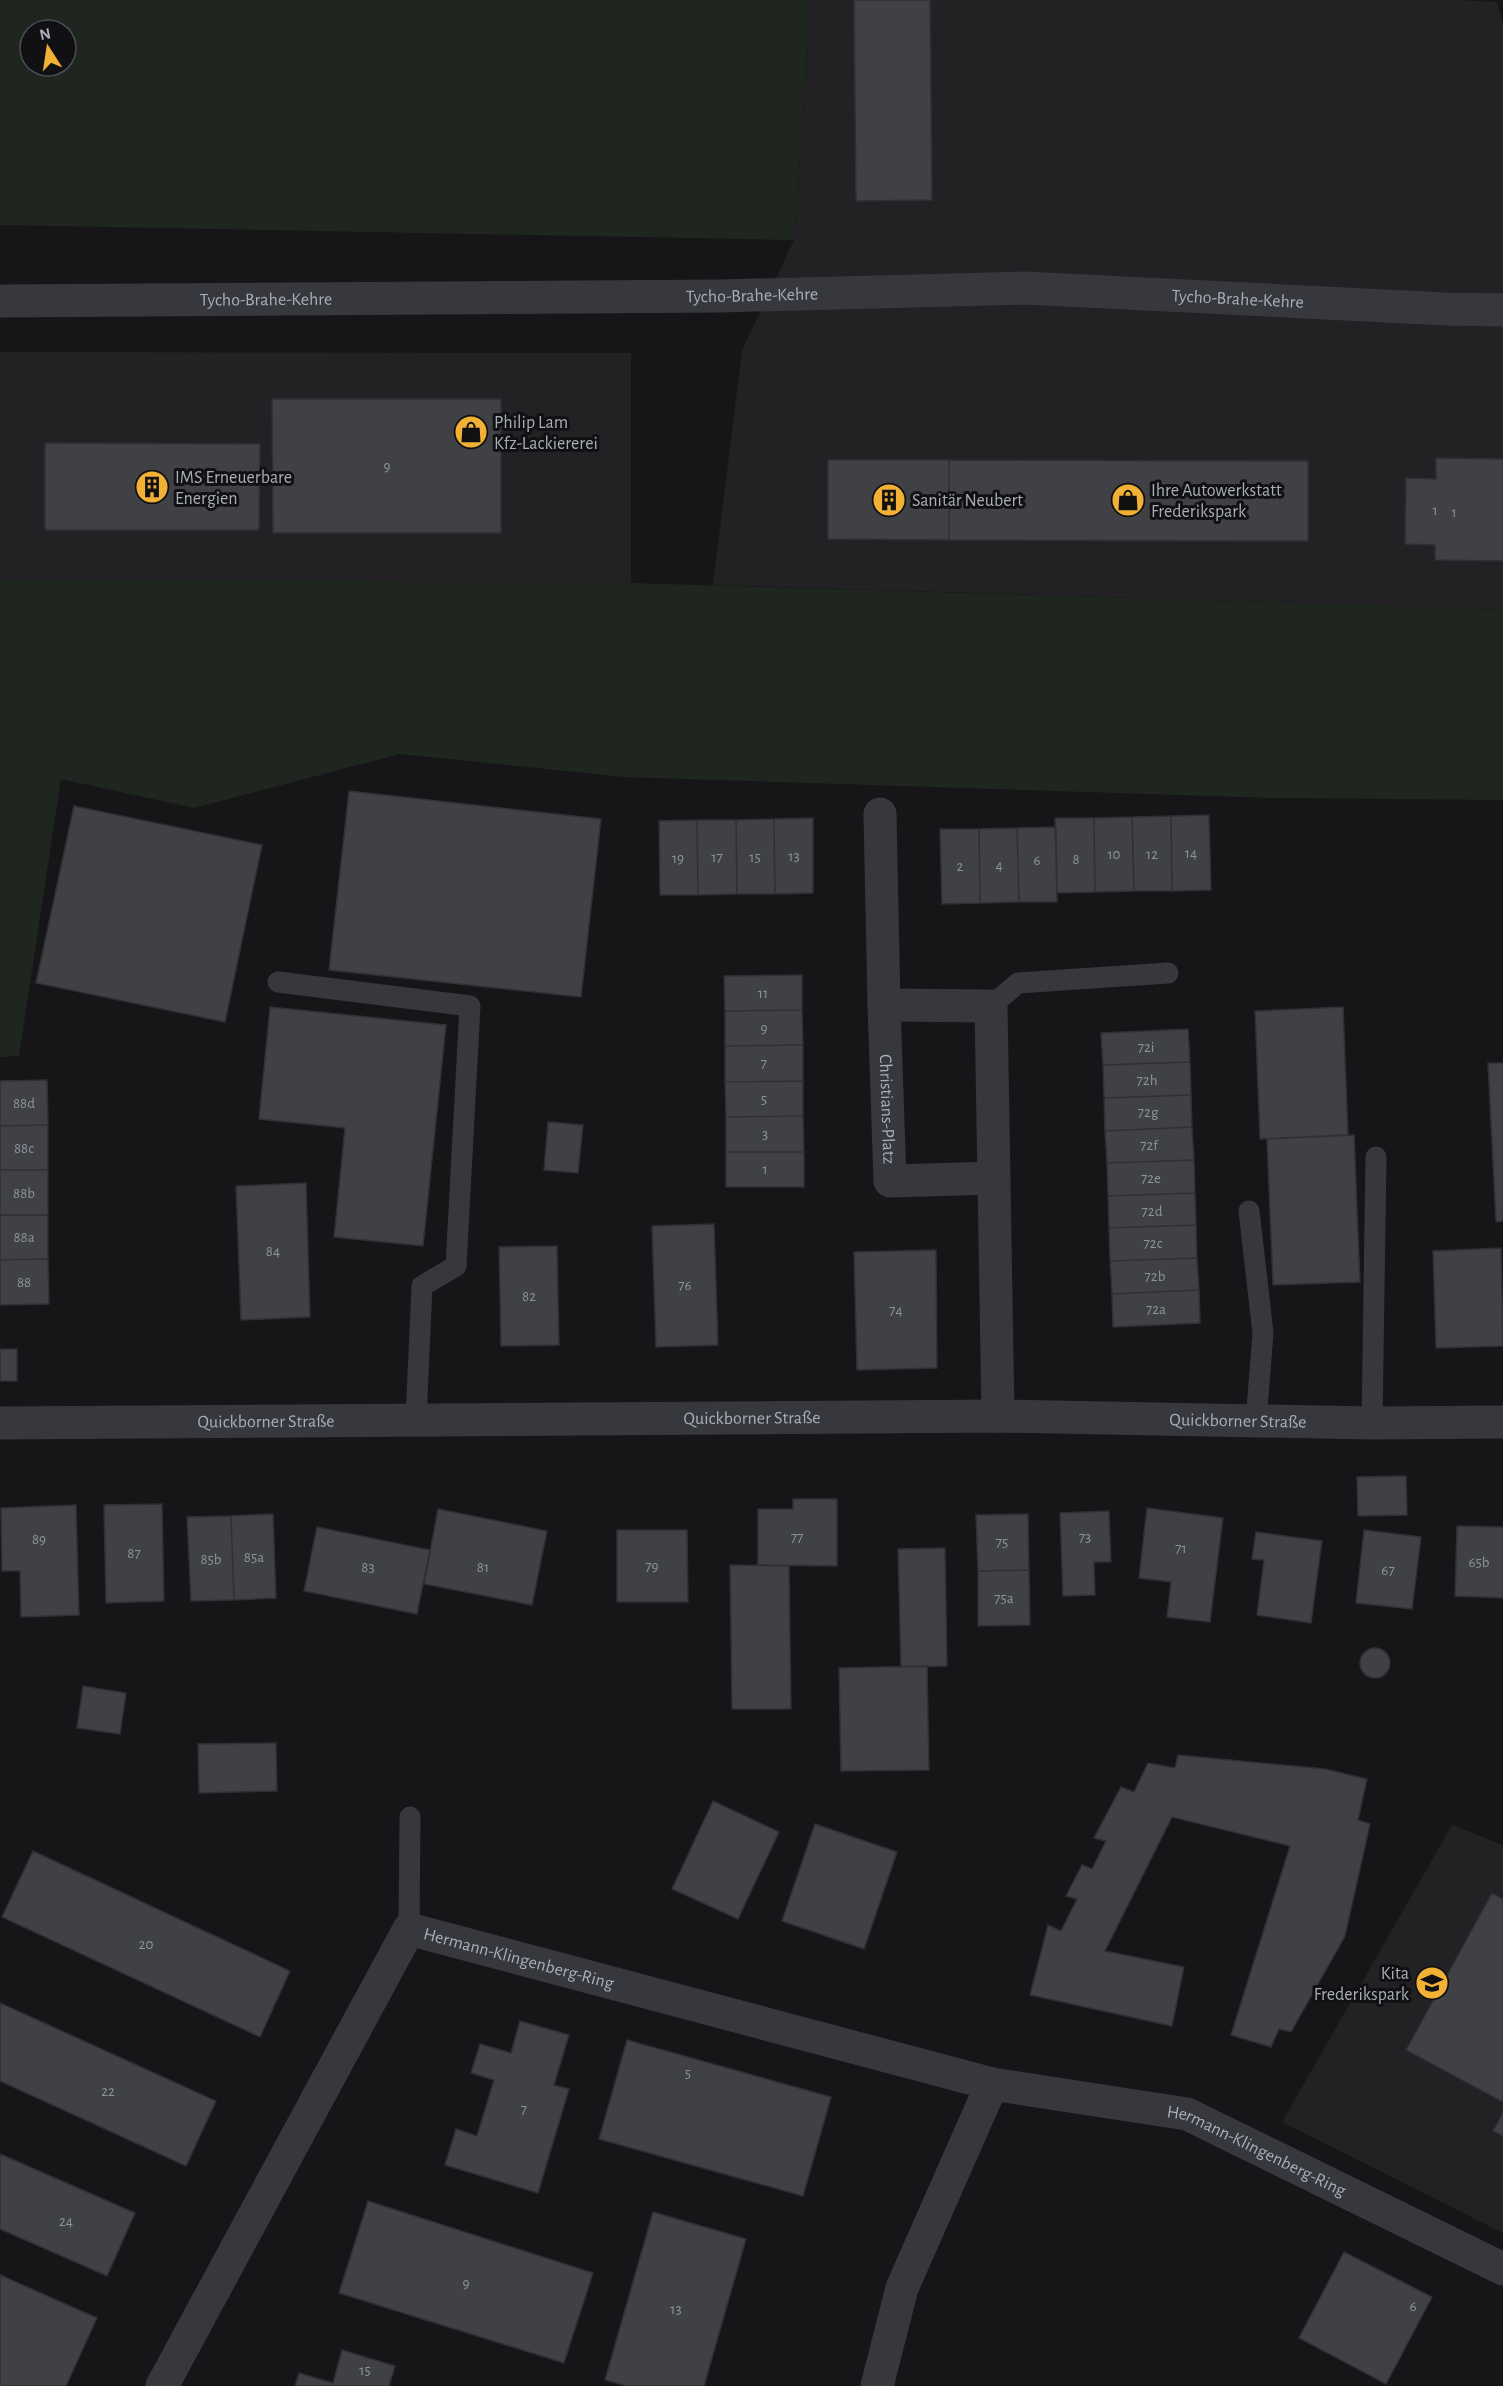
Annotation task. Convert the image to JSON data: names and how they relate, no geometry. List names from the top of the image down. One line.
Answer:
{"streets":{"street":["Tycho-Brahe-Kehre","Christians-Platz","Quickborner Straße","Hermann-Klingenberg-Ring"]},"places":{"shop":["Philip Lam Kfz-Lackiererei","Ihre Autowerkstatt Frederikspark"],"building":["IMS Erneuerbare Energien","Sanitär Neubert"],"school or university":["Kita Frederikspark"]},"house_numbers":["9","1","1","14","10","12","13","17","15","19","8","6","4","2","11","9","72i","7","72h","5","88d","72g","3","72f","88c","1","72e","88b","72d","88a","72c","84","72b","88","76","82","72a","74","77","73","89","75","71","87","85a","85b","65b","79","83","81","67","75a","20","5","22","7","24","9","6","13","15"],"north":"top"}
